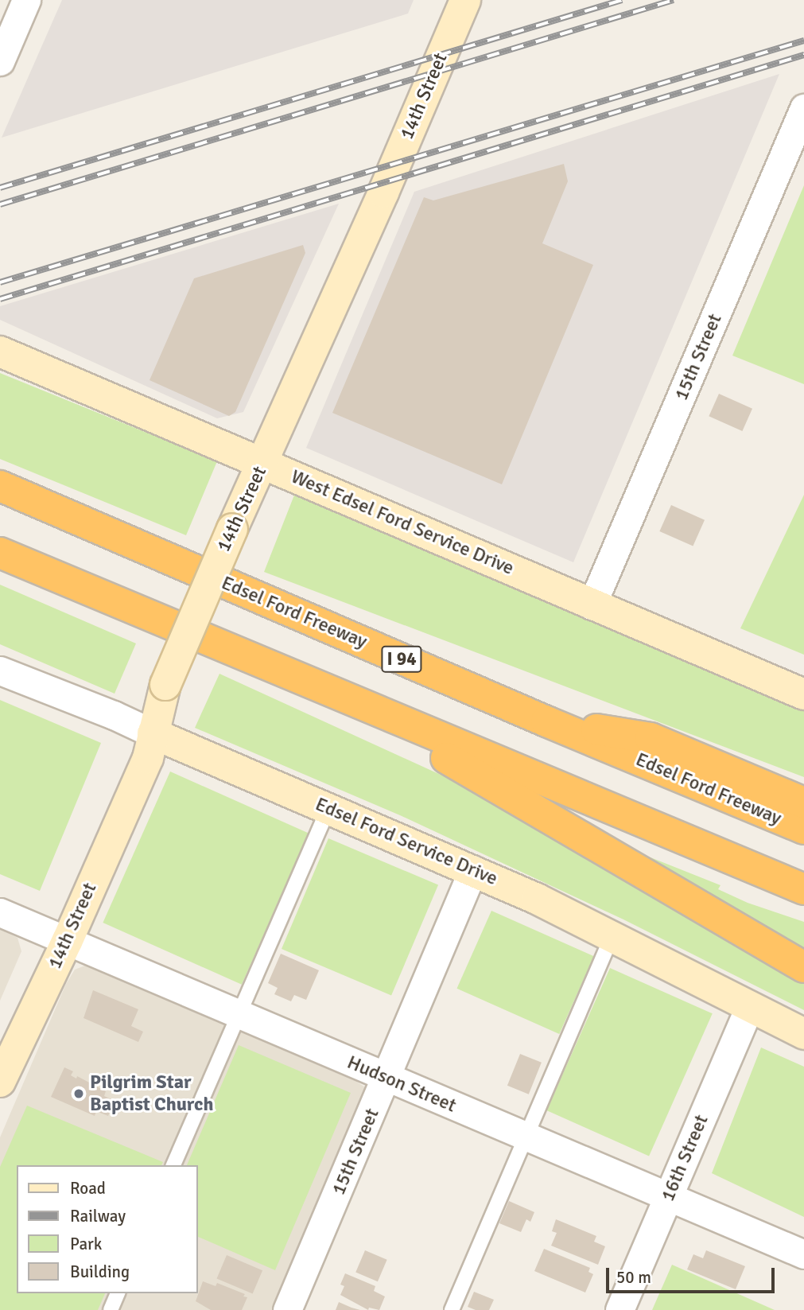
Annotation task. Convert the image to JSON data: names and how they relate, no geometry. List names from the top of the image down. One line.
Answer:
{"streets":{"highway":["Edsel Ford Freeway","I 94"],"street":["14th Street","15th Street","West Edsel Ford Service Drive","Edsel Ford Service Drive","Hudson Street","16th Street"]},"crossings":[["14th Street","West Edsel Ford Service Drive"],["14th Street","Edsel Ford Service Drive"],["14th Street","Hudson Street"],["15th Street","West Edsel Ford Service Drive"],["15th Street","Edsel Ford Service Drive"],["15th Street","Hudson Street"],["Edsel Ford Service Drive","16th Street"],["Hudson Street","16th Street"]],"places":["Pilgrim Star Baptist Church"],"legend":["Road","Railway","Park","Building"],"scale_bar":"50 m"}
